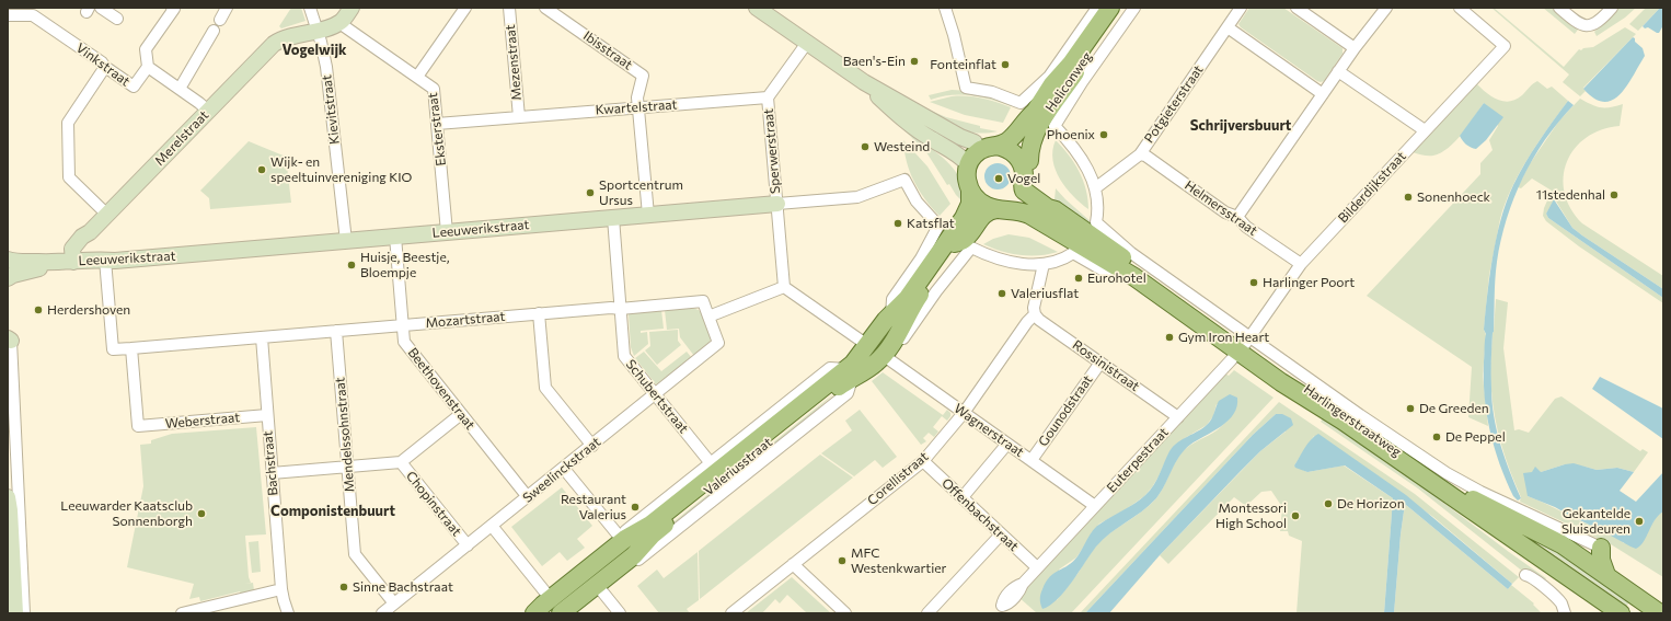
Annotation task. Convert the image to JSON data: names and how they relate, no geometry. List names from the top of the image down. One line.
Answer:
{"streets":{"main road":["Heliconweg","Harlingerstraatweg","Valeriusstraat"],"street":["Ibisstraat","Mezenstraat","Vinkstraat","Potgieterstraat","Kwartelstraat","Kievitstraat","Eksterstraat","Merelstraat","Sperwerstraat","Bilderdijkstraat","Helmersstraat","Leeuwerikstraat","Mozartstraat","Rossinistraat","Beethovenstraat","Schubertstraat","Gounodstraat","Weberstraat","Wagnerstraat","Mendelssohnstraat","Euterpestraat","Bachstraat","Sweelinckstraat","Corellistraat","Chopinstraat","Offenbachstraat"]},"crossings":[["Ibisstraat","Kwartelstraat"],["Mezenstraat","Kwartelstraat"],["Vinkstraat","Merelstraat"],["Heliconweg","Harlingerstraatweg"],["Heliconweg","Valeriusstraat"],["Potgieterstraat","Helmersstraat"],["Potgieterstraat","Harlingerstraatweg"],["Kwartelstraat","Eksterstraat"],["Kwartelstraat","Sperwerstraat"],["Kievitstraat","Merelstraat"],["Kievitstraat","Leeuwerikstraat"],["Eksterstraat","Leeuwerikstraat"],["Merelstraat","Leeuwerikstraat"],["Sperwerstraat","Leeuwerikstraat"],["Bilderdijkstraat","Helmersstraat"],["Bilderdijkstraat","Harlingerstraatweg"],["Bilderdijkstraat","Euterpestraat"],["Leeuwerikstraat","Mozartstraat"],["Leeuwerikstraat","Beethovenstraat"],["Leeuwerikstraat","Schubertstraat"],["Leeuwerikstraat","Valeriusstraat"],["Mozartstraat","Beethovenstraat"],["Mozartstraat","Schubertstraat"],["Mozartstraat","Weberstraat"],["Mozartstraat","Mendelssohnstraat"],["Mozartstraat","Bachstraat"],["Mozartstraat","Sweelinckstraat"],["Rossinistraat","Gounodstraat"],["Rossinistraat","Euterpestraat"],["Rossinistraat","Corellistraat"],["Beethovenstraat","Sweelinckstraat"],["Schubertstraat","Valeriusstraat"],["Schubertstraat","Sweelinckstraat"],["Gounodstraat","Wagnerstraat"],["Weberstraat","Bachstraat"],["Harlingerstraatweg","Euterpestraat"],["Harlingerstraatweg","Valeriusstraat"],["Wagnerstraat","Euterpestraat"],["Wagnerstraat","Valeriusstraat"],["Wagnerstraat","Corellistraat"],["Mendelssohnstraat","Sweelinckstraat"],["Euterpestraat","Offenbachstraat"],["Sweelinckstraat","Chopinstraat"],["Corellistraat","Offenbachstraat"]],"districts":["Vogelwijk","Schrijversbuurt","Componistenbuurt"],"places":["Baen's-Ein","Fonteinflat","Phoenix","Westeind","Wijk- en speeltuinvereniging KIO","Vogel","Sportcentrum Ursus","11stedenhal","Sonenhoeck","Katsflat","Huisje, Beestje, Bloempje","Eurohotel","Harlinger Poort","Valeriusflat","Herdershoven","Gym Iron Heart","De Greeden","De Peppel","De Horizon","Restaurant Valerius","Leeuwarder Kaatsclub Sonnenborgh","Montessori High School","Gekantelde Sluisdeuren","MFC Westenkwartier","Sinne Bachstraat"]}
